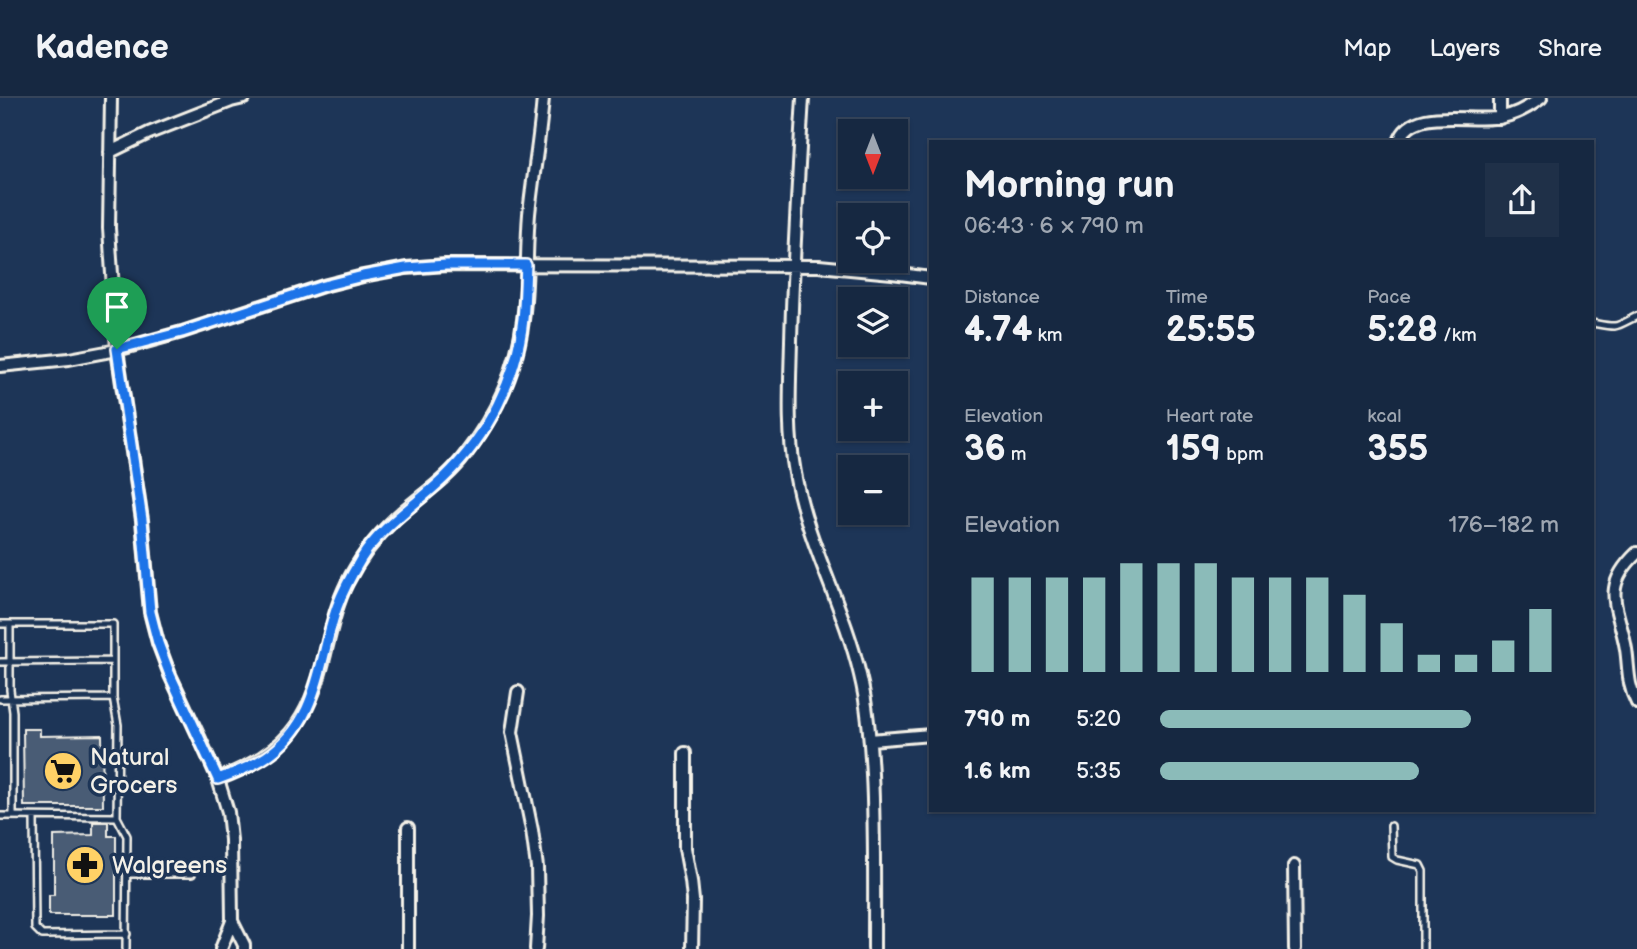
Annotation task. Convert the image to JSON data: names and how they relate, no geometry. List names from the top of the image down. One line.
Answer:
{"places":{"supermarket":["Natural Grocers"],"pharmacy":["Walgreens"]},"north":"bottom","page":{"header":"Kadence","nav":["Map","Layers","Share"],"map_buttons":["+","−"],"heading":["Morning run","06:43 · 6 × 790 m"],"stats":[["Distance","4.74 km"],["Time","25:55"],["Pace","5:28 /km"],["Elevation","36 m"],["Heart rate","159 bpm"],["kcal","355"]],"chart":["Elevation","176–182 m"],"list":[{"name":"790 m","note":"5:20"},{"name":"1.6 km","note":"5:35"}]}}
